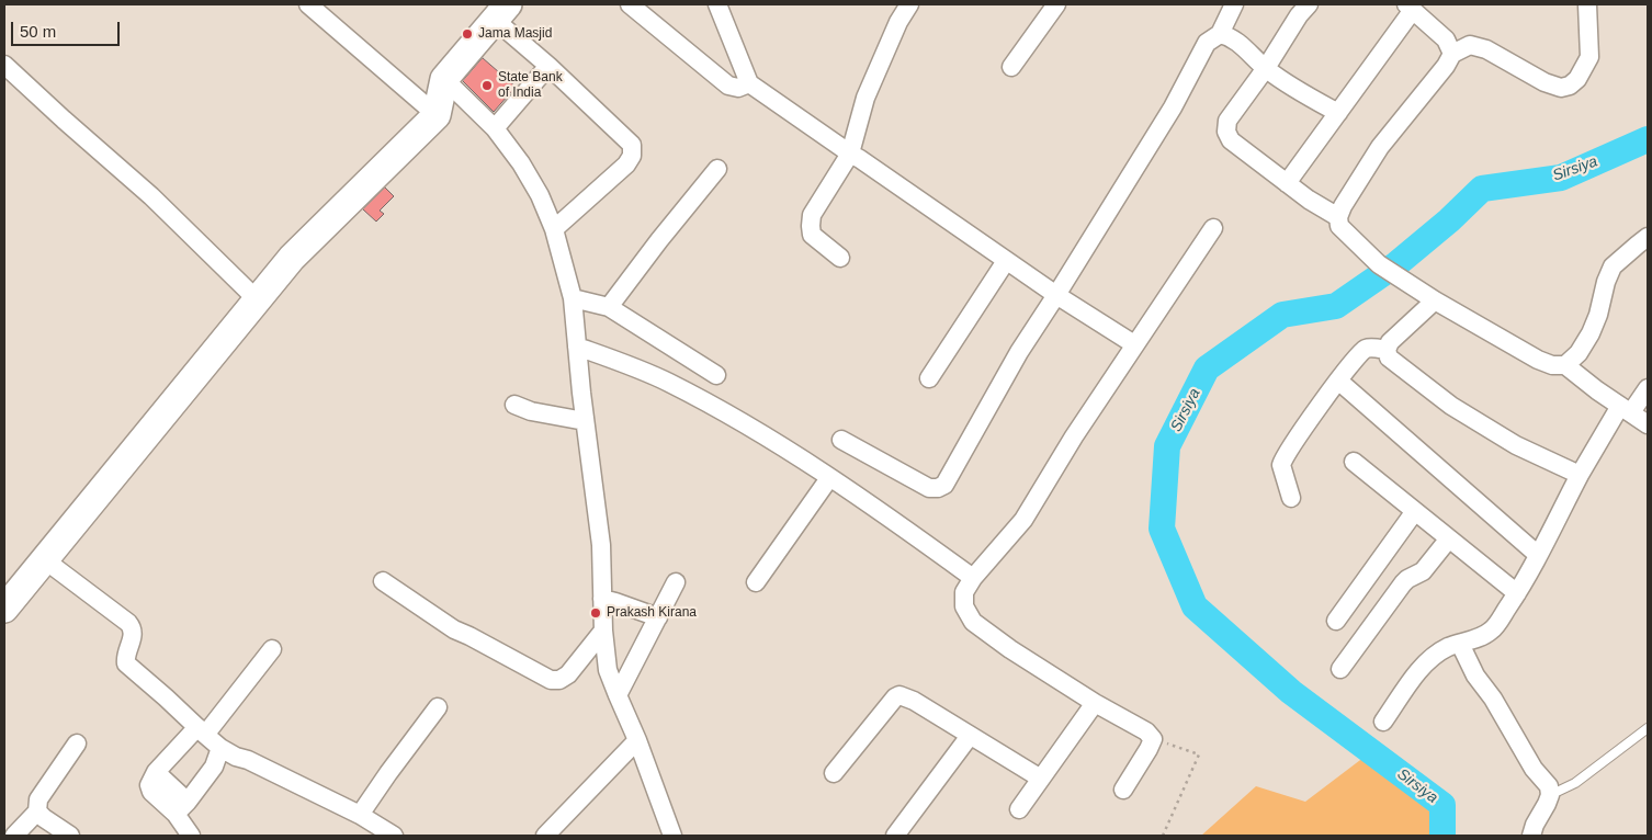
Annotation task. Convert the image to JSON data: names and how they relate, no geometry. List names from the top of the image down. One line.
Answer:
{"water":["Sirsiya"],"places":["Jama Masjid","State Bank of India","Prakash Kirana"],"scale_bar":"50 m"}
